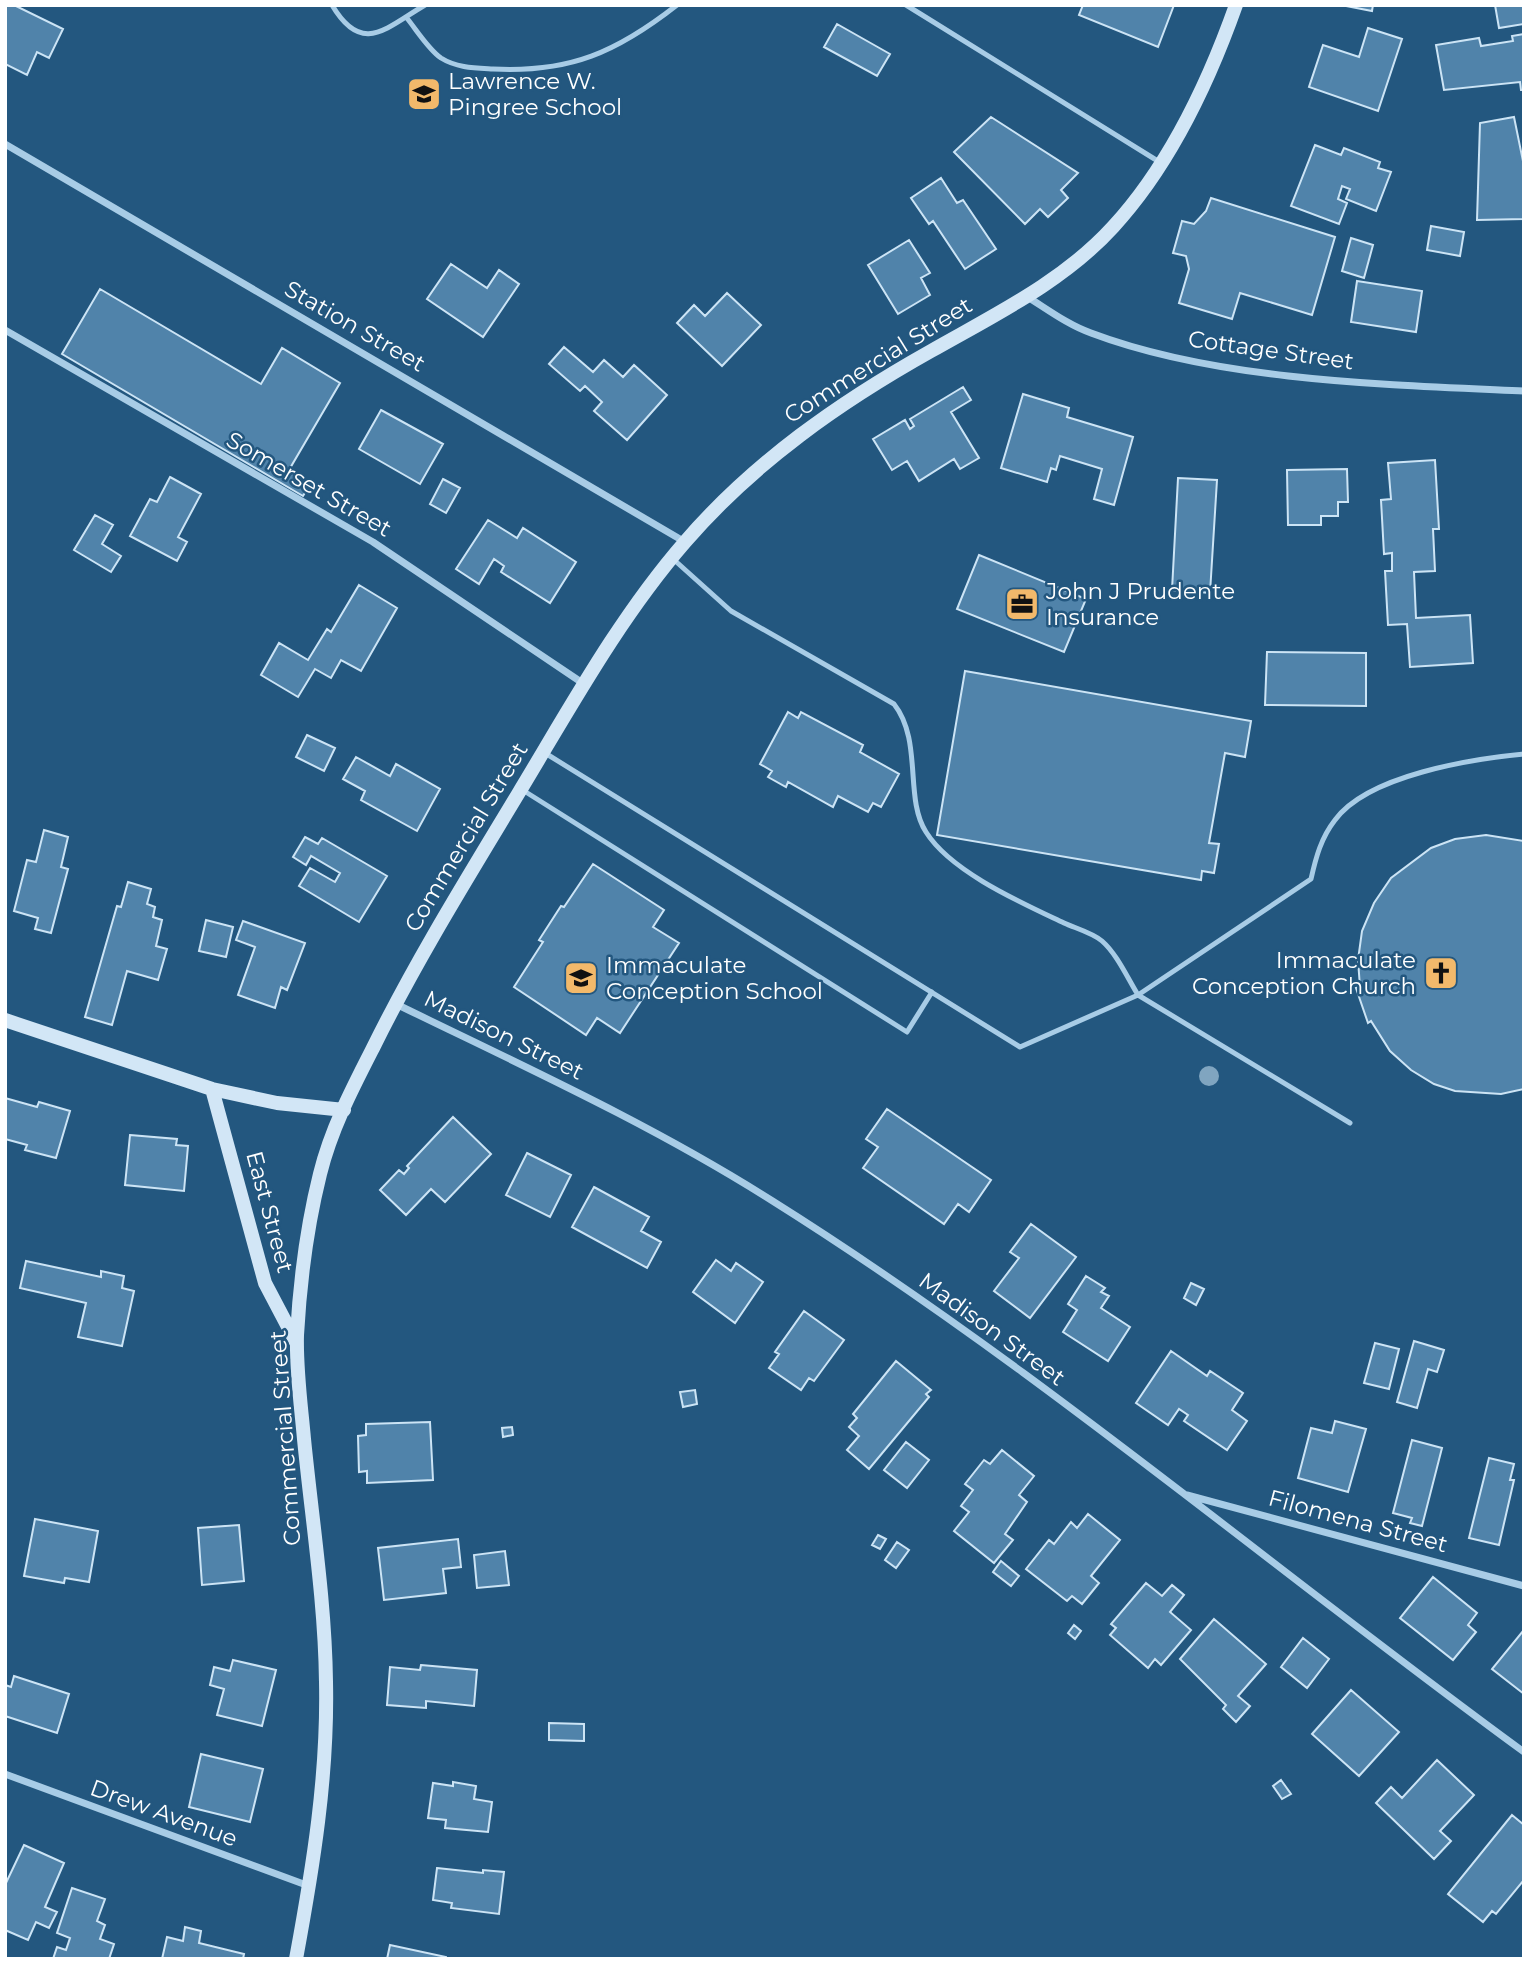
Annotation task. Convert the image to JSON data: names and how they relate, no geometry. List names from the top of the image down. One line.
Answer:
{"streets":{"main road":["Commercial Street","East Street"],"street":["Station Street","Cottage Street","Somerset Street","Madison Street","Filomena Street","Drew Avenue"]},"crossings":[["Station Street","Commercial Street"],["Cottage Street","Commercial Street"],["Commercial Street","Somerset Street"],["Commercial Street","Madison Street"],["Commercial Street","East Street"],["Commercial Street","Drew Avenue"],["Madison Street","Filomena Street"]],"places":{"school or university":["Lawrence W. Pingree School","Immaculate Conception School"],"office":["John J Prudente Insurance"],"church":["Immaculate Conception Church"]}}
